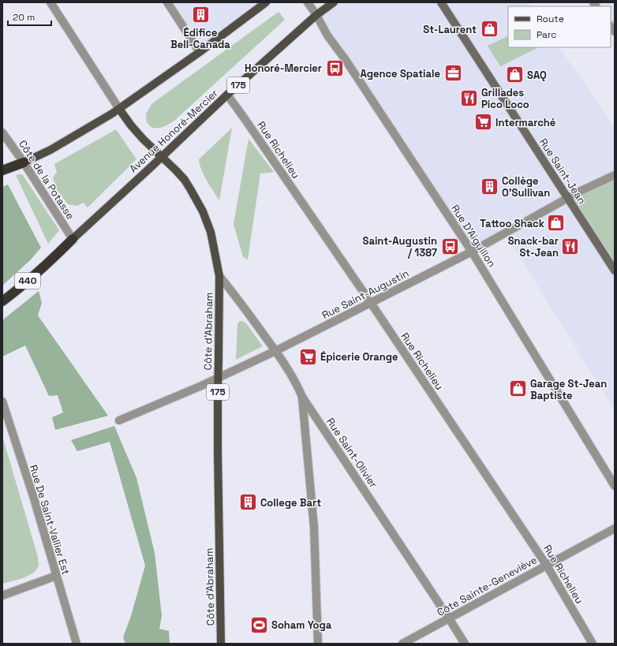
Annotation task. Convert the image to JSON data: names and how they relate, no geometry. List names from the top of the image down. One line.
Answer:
{"streets":{"highway":["440"],"main road":["175","Avenue Honoré-Mercier","Rue Saint-Jean","Côte d'Abraham"],"street":["Rue Richelieu","Côte de la Potasse","Rue D'Aiguillon","Rue Saint-Augustin","Rue Saint-Olivier","Rue De Saint-Vallier Est","Côte Sainte-Geneviève"]},"crossings":[["Avenue Honoré-Mercier","Rue Richelieu"],["Avenue Honoré-Mercier","Côte de la Potasse"],["Avenue Honoré-Mercier","Rue D'Aiguillon"],["Avenue Honoré-Mercier","440"],["Avenue Honoré-Mercier","Côte d'Abraham"],["Rue Richelieu","Rue Saint-Augustin"],["Rue Richelieu","Côte Sainte-Geneviève"],["Rue Saint-Jean","Rue Saint-Augustin"],["Côte de la Potasse","440"],["Rue D'Aiguillon","Rue Saint-Augustin"],["Rue Saint-Augustin","Côte d'Abraham"],["Rue Saint-Augustin","Rue Saint-Olivier"],["Côte d'Abraham","Rue Saint-Olivier"],["Rue Saint-Olivier","Côte Sainte-Geneviève"]],"places":{"building":["Édifice Bell-Canada","Collège O'Sullivan","College Bart"],"shop":["St-Laurent","SAQ","Tattoo Shack","Garage St-Jean Baptiste"],"bus stop":["Honoré-Mercier","Saint-Augustin / 1387"],"office":["Agence Spatiale"],"restaurant":["Grillades Pico Loco","Snack-bar St-Jean"],"supermarket":["Intermarché","Épicerie Orange"],"sports":["Soham Yoga"]},"legend":["Route","Parc"],"scale_bar":"20 m"}
